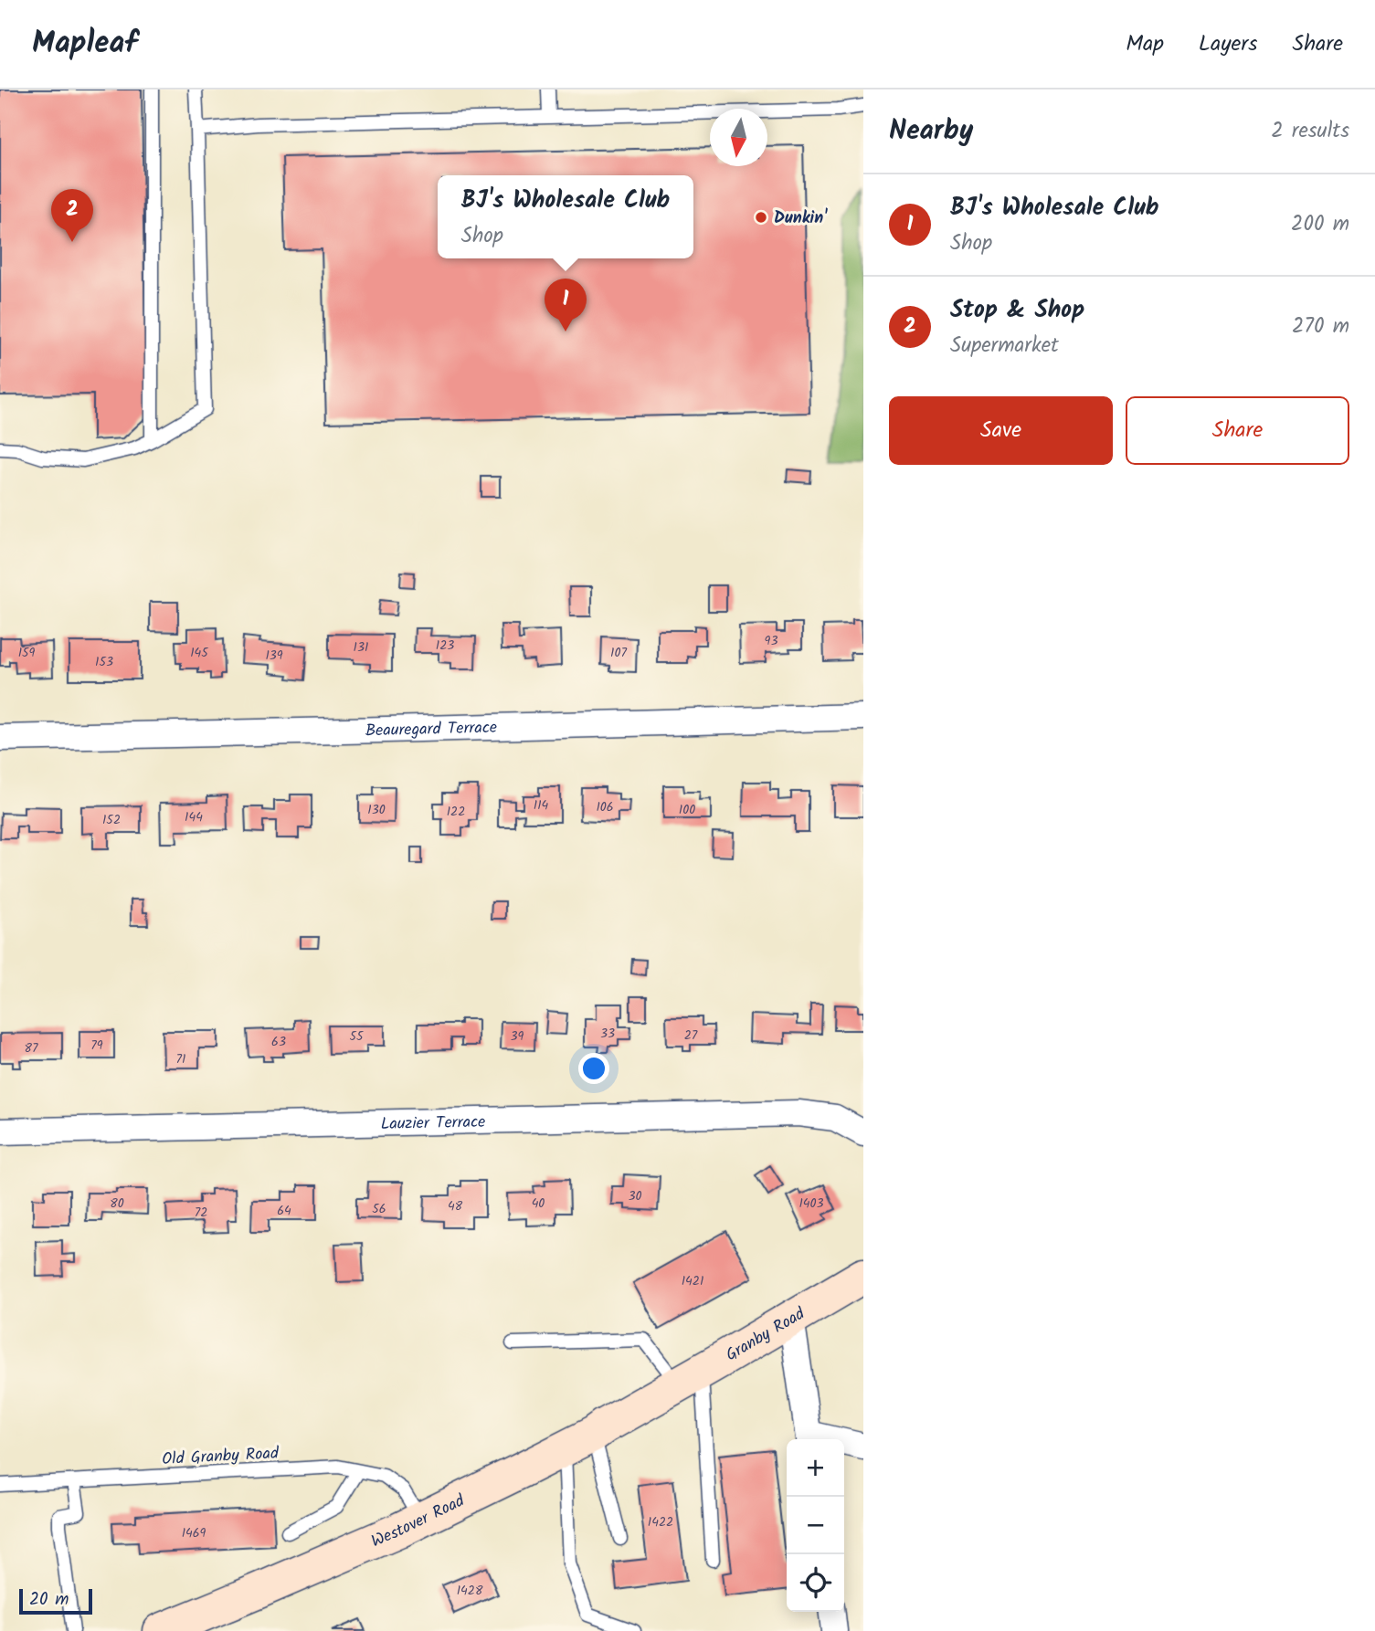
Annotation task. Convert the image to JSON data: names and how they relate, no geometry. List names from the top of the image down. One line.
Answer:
{"streets":{"main road":["Granby Road","Westover Road"],"street":["Beauregard Terrace","Lauzier Terrace"],"lane":["Old Granby Road"]},"crossings":[["Granby Road","Westover Road"],["Old Granby Road","Westover Road"]],"places":["Dunkin'"],"house_numbers":["93","123","131","159","145","107","139","153","114","106","130","100","122","144","152","33","27","55","39","63","79","87","71","30","80","40","1403","48","56","64","72","1421","1422","1469","1428"],"scale_bar":"20 m","north":"bottom","page":{"header":"Mapleaf","nav":["Map","Layers","Share"],"heading":["Nearby","2 results"],"list":[{"mark":"1","name":"BJ's Wholesale Club","note":"Shop","value":"200 m"},{"mark":"2","name":"Stop & Shop","note":"Supermarket","value":"270 m"}],"popup":["BJ's Wholesale Club","Shop"],"pins":["2","1"],"buttons":["Save","Share"],"map_buttons":["+","−"],"scale":"20 m"}}
